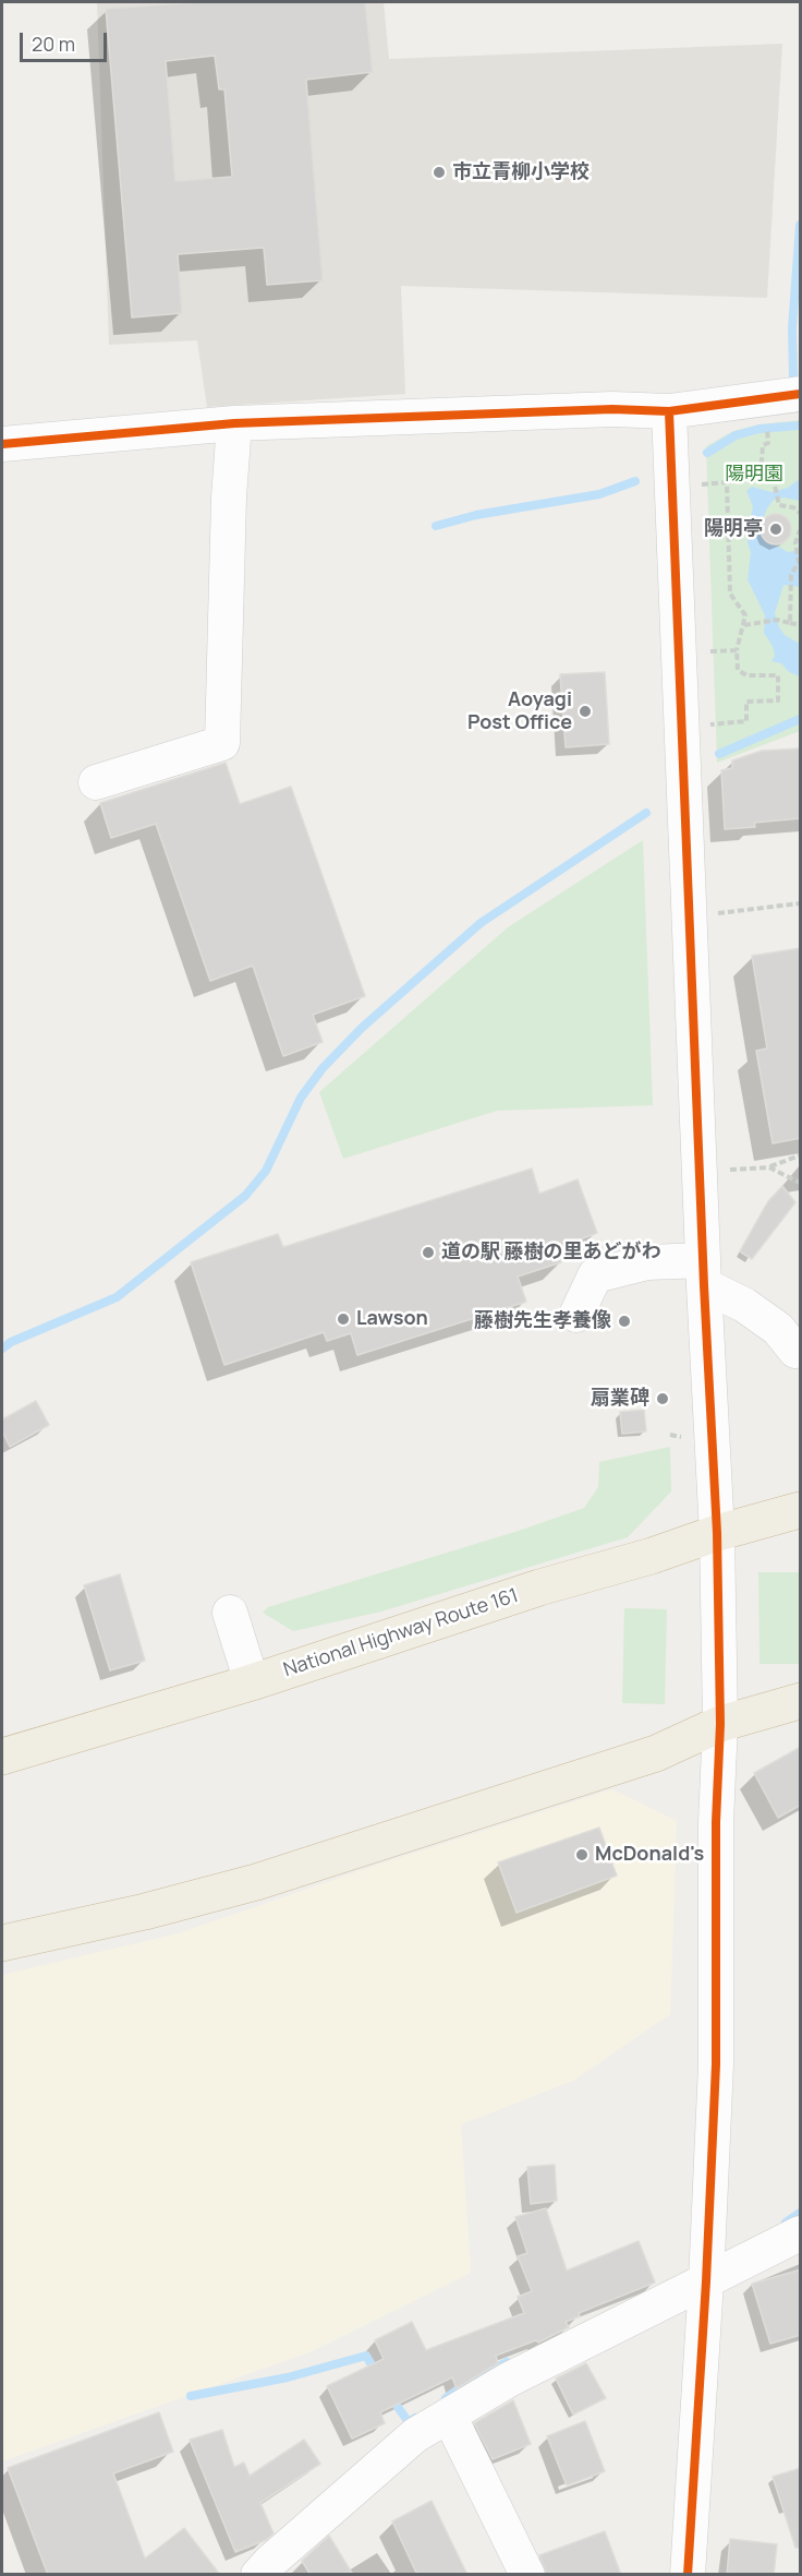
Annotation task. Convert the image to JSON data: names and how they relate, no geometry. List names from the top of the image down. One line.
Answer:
{"streets":{"highway":["National Highway Route 161"]},"parks":["陽明園"],"places":["市立青柳小学校","陽明亭","Aoyagi Post Office","道の駅 藤樹の里あどがわ","Lawson","藤樹先生孝養像","扇業碑","McDonald's"],"scale_bar":"20 m"}
